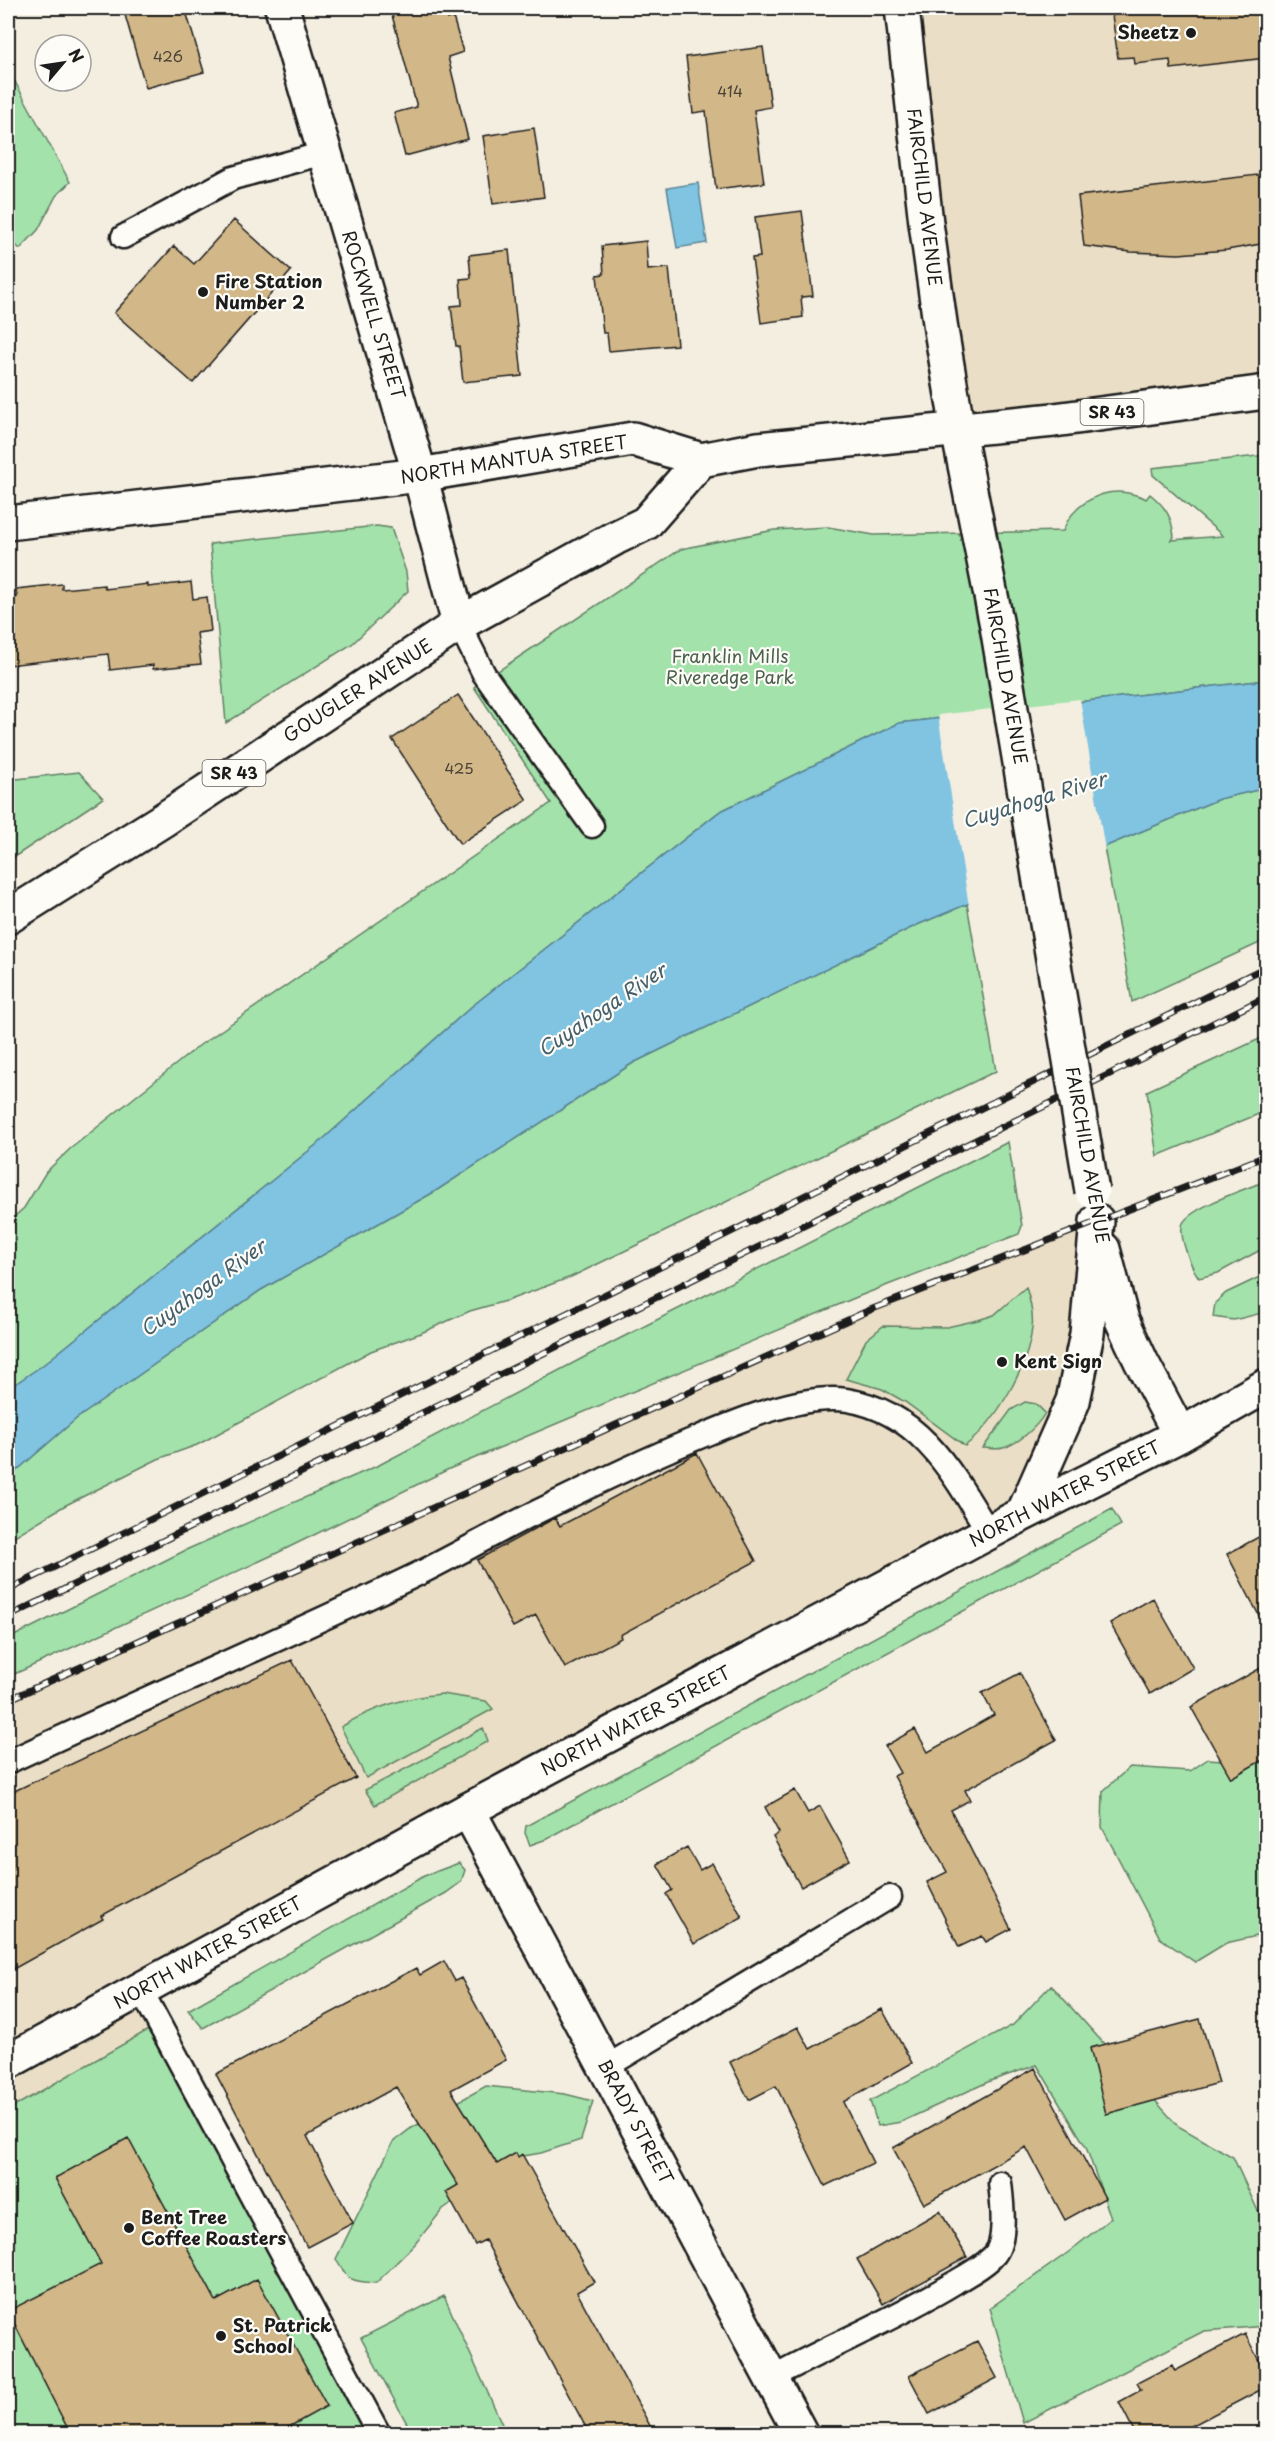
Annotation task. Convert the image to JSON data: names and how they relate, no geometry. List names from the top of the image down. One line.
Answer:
{"streets":{"main road":["FAIRCHILD AVENUE","ROCKWELL STREET","SR 43","NORTH MANTUA STREET","GOUGLER AVENUE","NORTH WATER STREET","BRADY STREET"]},"crossings":[["FAIRCHILD AVENUE","NORTH MANTUA STREET"],["FAIRCHILD AVENUE","NORTH WATER STREET"],["ROCKWELL STREET","NORTH MANTUA STREET"],["ROCKWELL STREET","GOUGLER AVENUE"],["NORTH MANTUA STREET","GOUGLER AVENUE"],["NORTH WATER STREET","BRADY STREET"]],"water":["Cuyahoga River"],"parks":["Franklin Mills Riveredge Park"],"places":["Sheetz","Fire Station Number 2","Kent Sign","Bent Tree Coffee Roasters","St. Patrick School"],"house_numbers":["426","414","425"],"north":"top right"}
